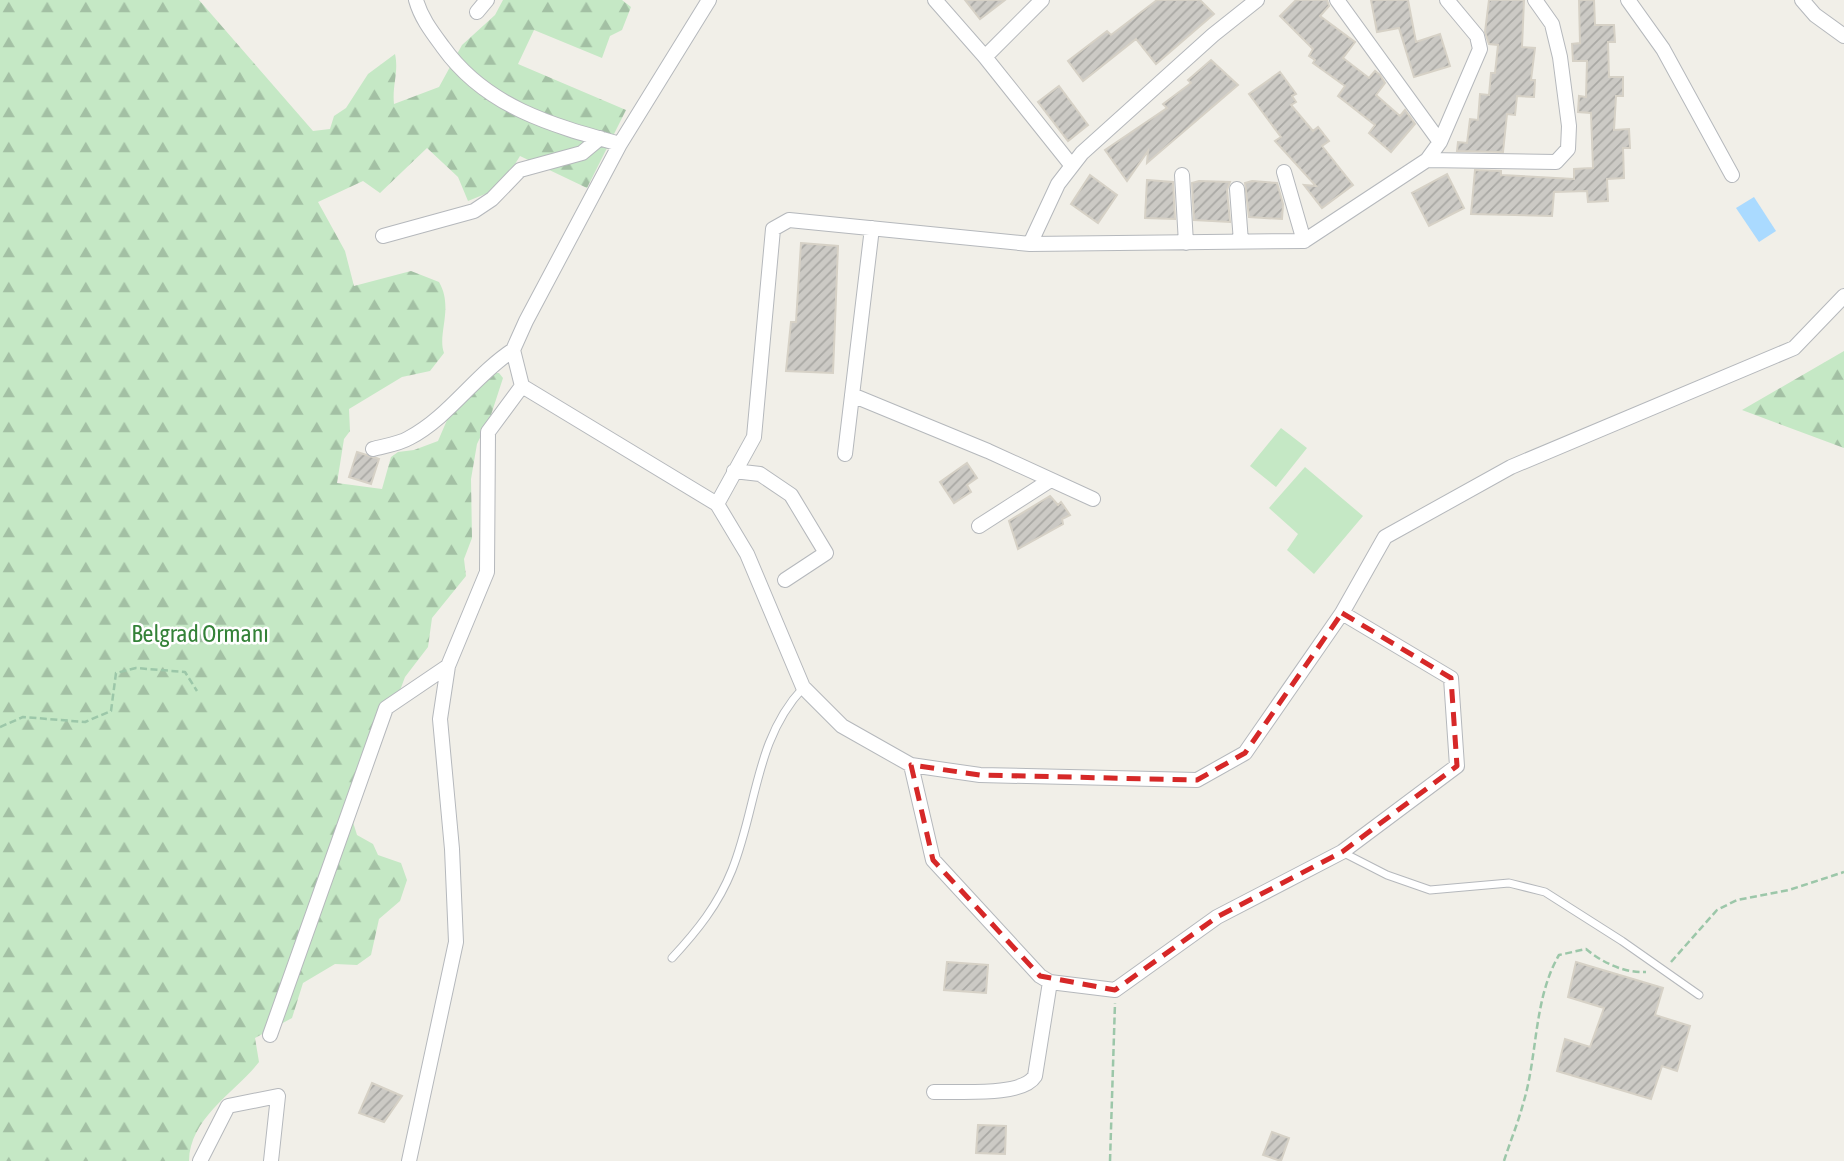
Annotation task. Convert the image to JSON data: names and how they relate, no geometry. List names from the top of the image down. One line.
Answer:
{"parks":["Belgrad Ormanı"]}
